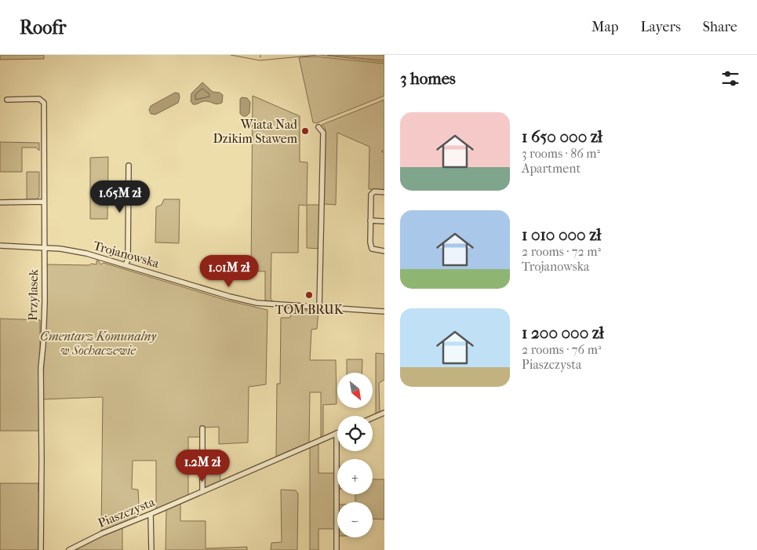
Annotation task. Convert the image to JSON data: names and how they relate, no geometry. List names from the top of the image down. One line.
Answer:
{"streets":{"street":["Trojanowska","Przylasek","Piaszczysta"]},"crossings":[["Trojanowska","Przylasek"]],"parks":["Cmentarz Komunalny w Sochaczewie"],"places":["Wiata Nad Dzikim Stawem","TOM BRUK"],"north":"bottom right","page":{"header":"Roofr","nav":["Map","Layers","Share"],"heading":"3 homes","list":[{"name":"1 650 000 zł","note":"3 rooms · 86 m² · Apartment"},{"name":"1 010 000 zł","note":"2 rooms · 72 m² · Trojanowska"},{"name":"1 200 000 zł","note":"2 rooms · 76 m² · Piaszczysta"}],"price":["1.65M zł","1.01M zł","1.2M zł"],"map_buttons":["+","−"]}}
